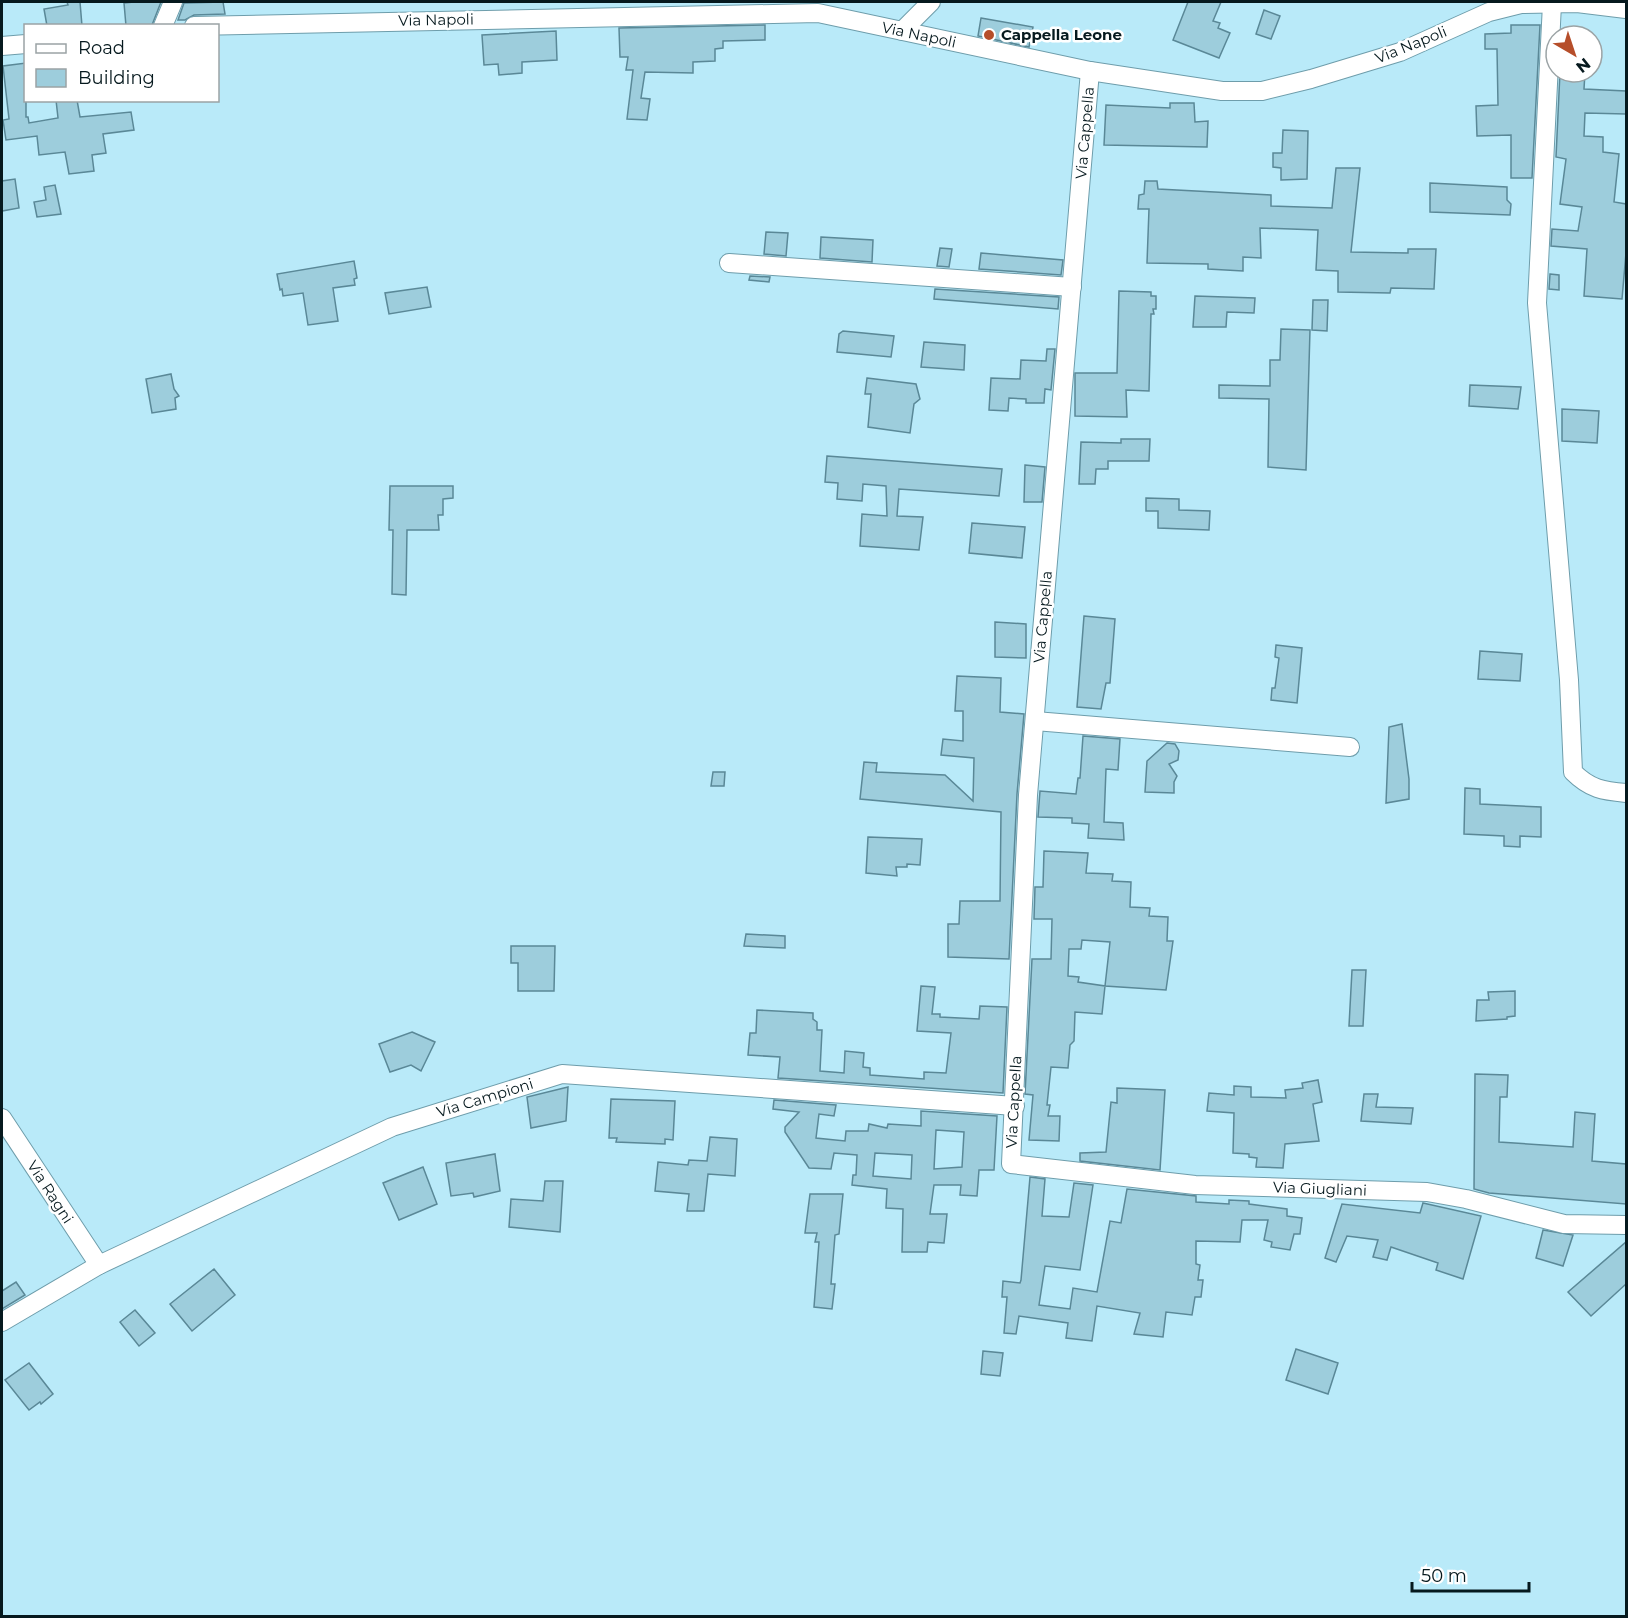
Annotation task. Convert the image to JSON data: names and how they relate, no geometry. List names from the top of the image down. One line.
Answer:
{"streets":{"street":["Via Napoli","Via Cappella","Via Campioni","Via Giugliani","Via Ragni"]},"crossings":[["Via Napoli","Via Cappella"],["Via Cappella","Via Campioni"],["Via Cappella","Via Giugliani"],["Via Campioni","Via Ragni"]],"places":["Cappella Leone"],"legend":["Road","Building"],"scale_bar":"50 m","north":"bottom right"}
